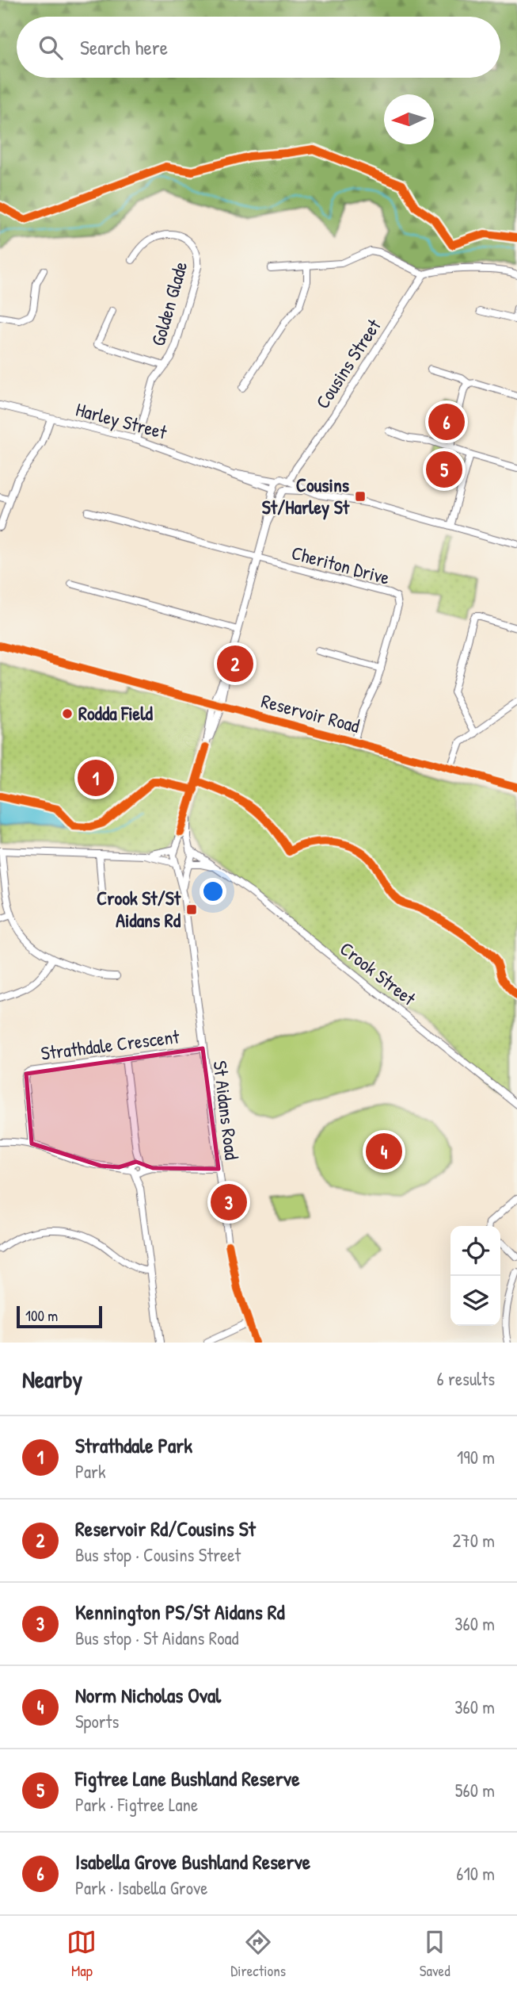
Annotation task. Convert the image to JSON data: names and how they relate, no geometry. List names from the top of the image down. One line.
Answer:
{"streets":{"main road":["Reservoir Road"],"street":["Golden Glade","Cousins Street","Harley Street","Cheriton Drive","Crook Street","Strathdale Crescent","St Aidans Road"]},"crossings":[["Golden Glade","Harley Street"],["Cousins Street","Harley Street"],["Cheriton Drive","Reservoir Road"],["Crook Street","St Aidans Road"],["Strathdale Crescent","St Aidans Road"]],"places":{"transit":["Cousins St/Harley St","Crook St/St Aidans Rd"],"other":["Rodda Field"]},"scale_bar":"100 m","north":"left","page":{"search":"Search here","pins":["6","5","2","1","4","3"],"scale":"100 m","heading":["Nearby","6 results"],"list":[{"mark":"1","name":"Strathdale Park","note":"Park","value":"190 m"},{"mark":"2","name":"Reservoir Rd/Cousins St","note":"Bus stop · Cousins Street","value":"270 m"},{"mark":"3","name":"Kennington PS/St Aidans Rd","note":"Bus stop · St Aidans Road","value":"360 m"},{"mark":"4","name":"Norm Nicholas Oval","note":"Sports","value":"360 m"},{"mark":"5","name":"Figtree Lane Bushland Reserve","note":"Park · Figtree Lane","value":"560 m"},{"mark":"6","name":"Isabella Grove Bushland Reserve","note":"Park · Isabella Grove","value":"610 m"}],"nav":["Map","Directions","Saved"]}}
